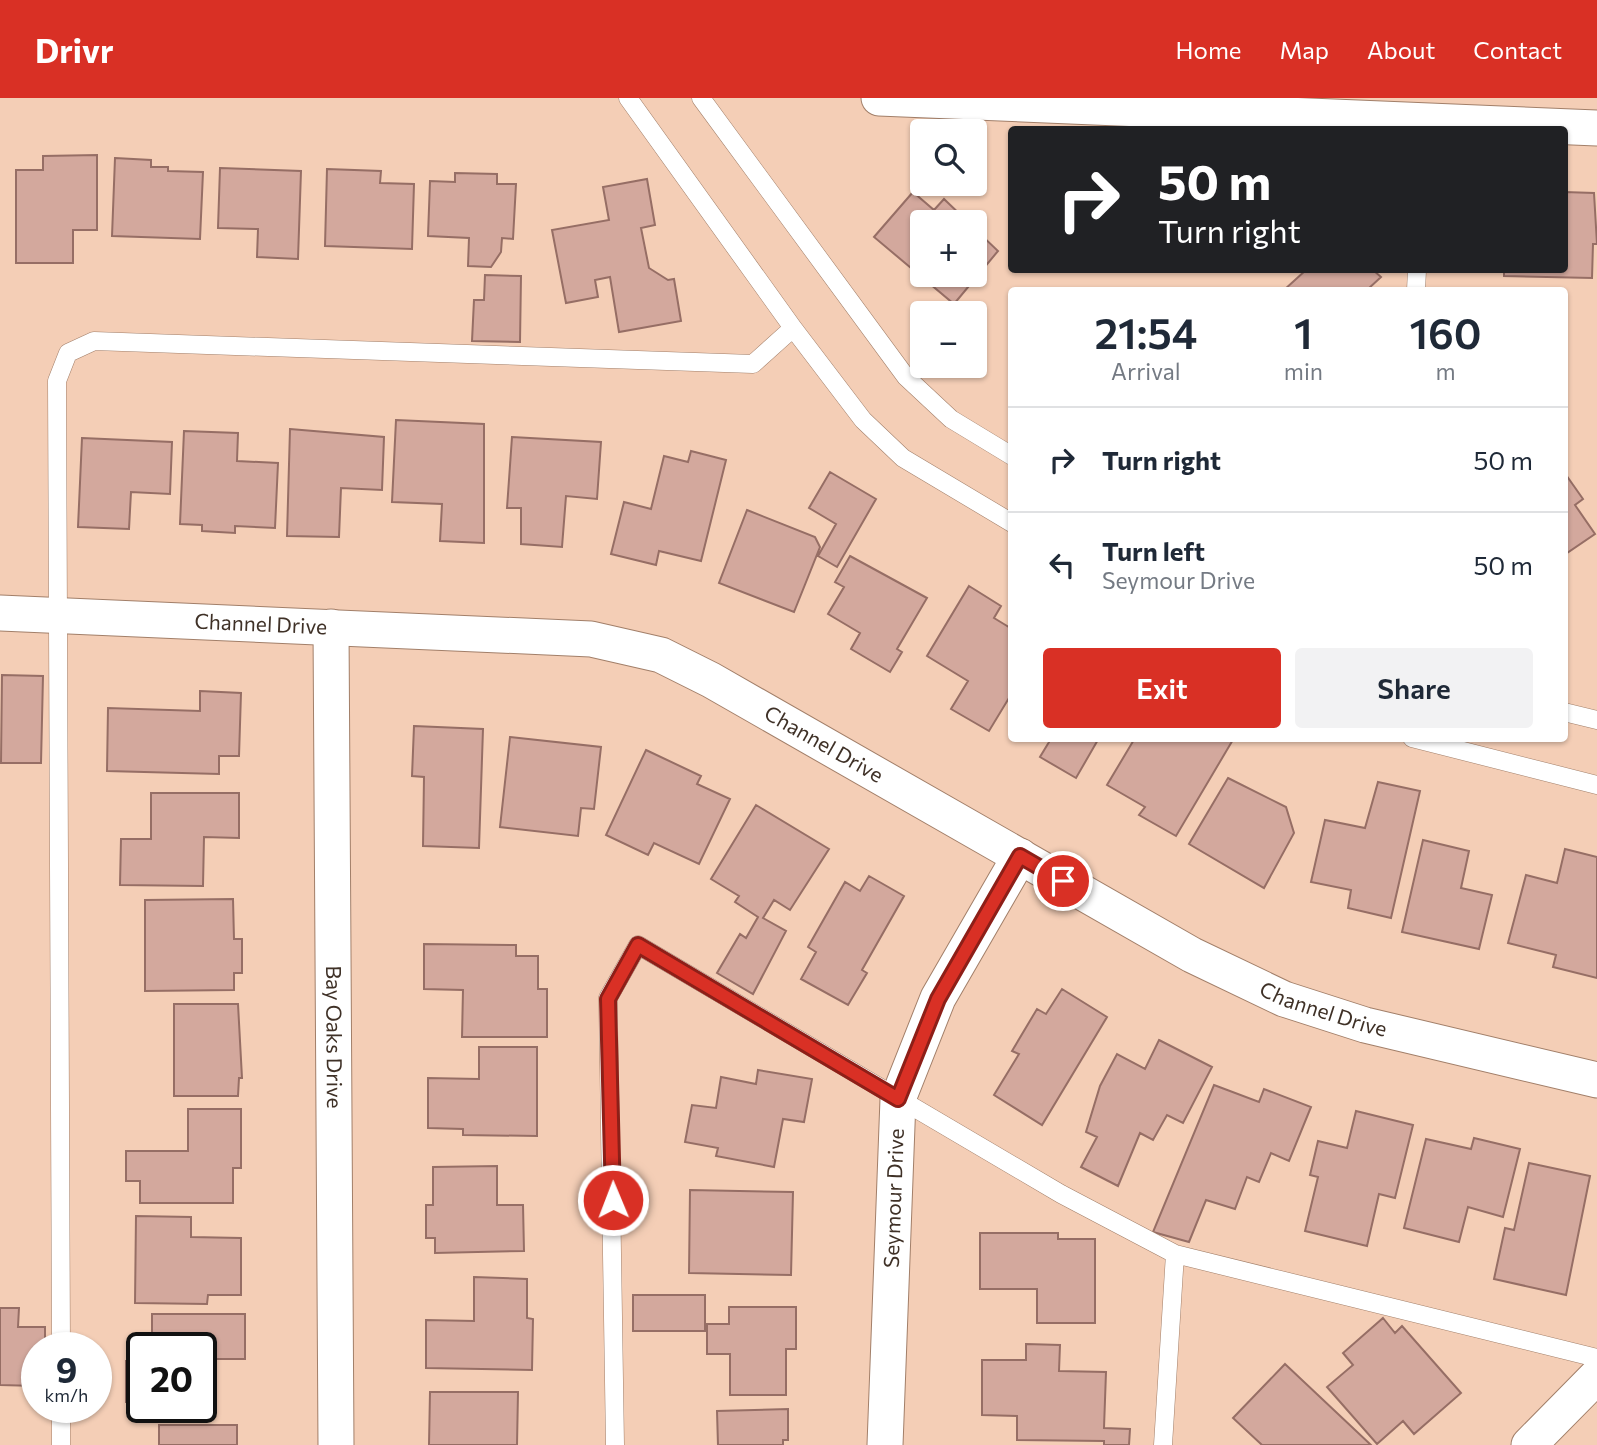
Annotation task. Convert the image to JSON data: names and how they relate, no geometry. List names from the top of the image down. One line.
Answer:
{"streets":{"street":["Channel Drive","Bay Oaks Drive","Seymour Drive"]},"crossings":[["Channel Drive","Bay Oaks Drive"],["Channel Drive","Seymour Drive"]],"page":{"header":"Drivr","nav":["Home","Map","About","Contact"],"map_buttons":["+","−"],"turn":["50 m","Turn right"],"eta":["21:54","Arrival","1","min","160","m"],"list":[{"name":"Turn right","value":"50 m"},{"name":"Turn left","note":"Seymour Drive","value":"50 m"}],"buttons":["Exit","Share"],"speed":"9 km/h","limit":"20"}}
